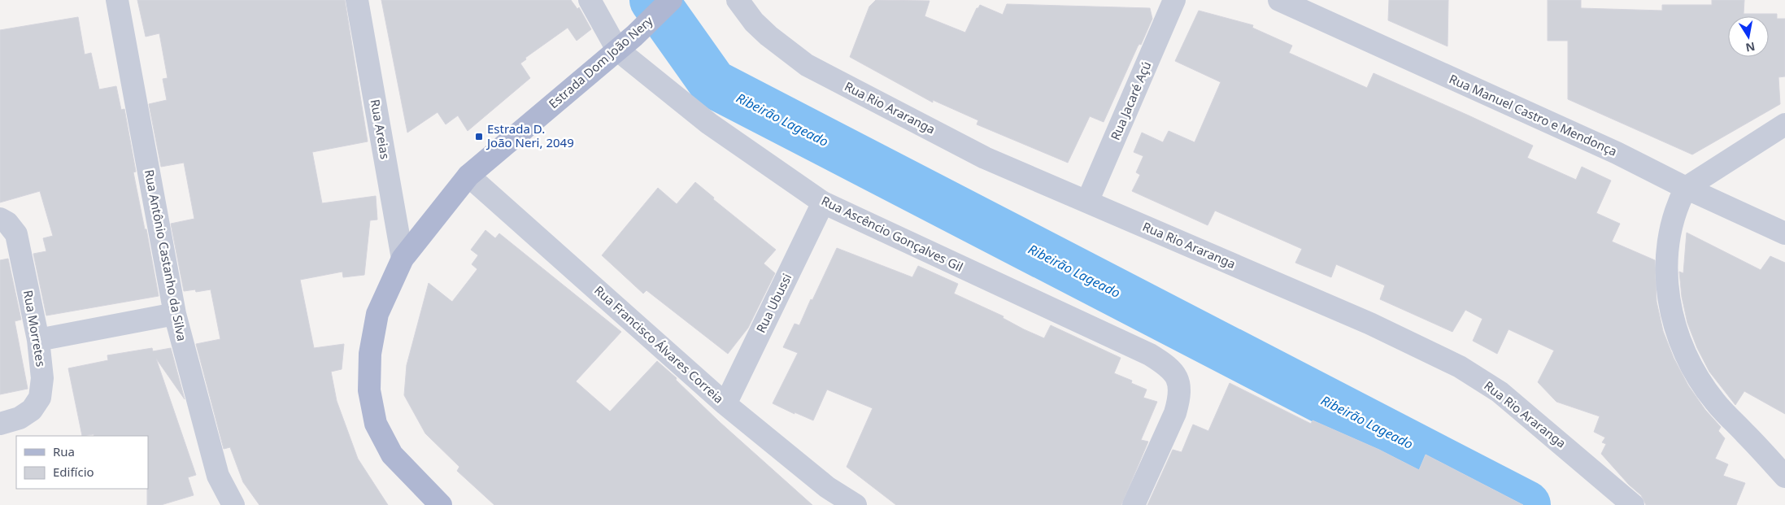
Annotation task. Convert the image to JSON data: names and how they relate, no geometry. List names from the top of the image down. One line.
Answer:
{"streets":{"main road":["Estrada Dom João Nery"],"street":["Rua Jacaré Açú","Rua Rio Araranga","Rua Manuel Castro e Mendonça","Rua Areias","Rua Ascêncio Gonçalves Gil","Rua Antônio Castanho da Silva","Rua Ubussi","Rua Morretes","Rua Francisco Álvares Correia"]},"crossings":[["Estrada Dom João Nery","Rua Areias"],["Estrada Dom João Nery","Rua Ascêncio Gonçalves Gil"],["Estrada Dom João Nery","Rua Francisco Álvares Correia"],["Rua Jacaré Açú","Rua Rio Araranga"],["Rua Ascêncio Gonçalves Gil","Rua Ubussi"],["Rua Ubussi","Rua Francisco Álvares Correia"]],"water":["Ribeirão Lageado"],"places":{"transit":["Estrada D. João Neri, 2049"]},"legend":["Rua","Edifício"],"north":"bottom"}
